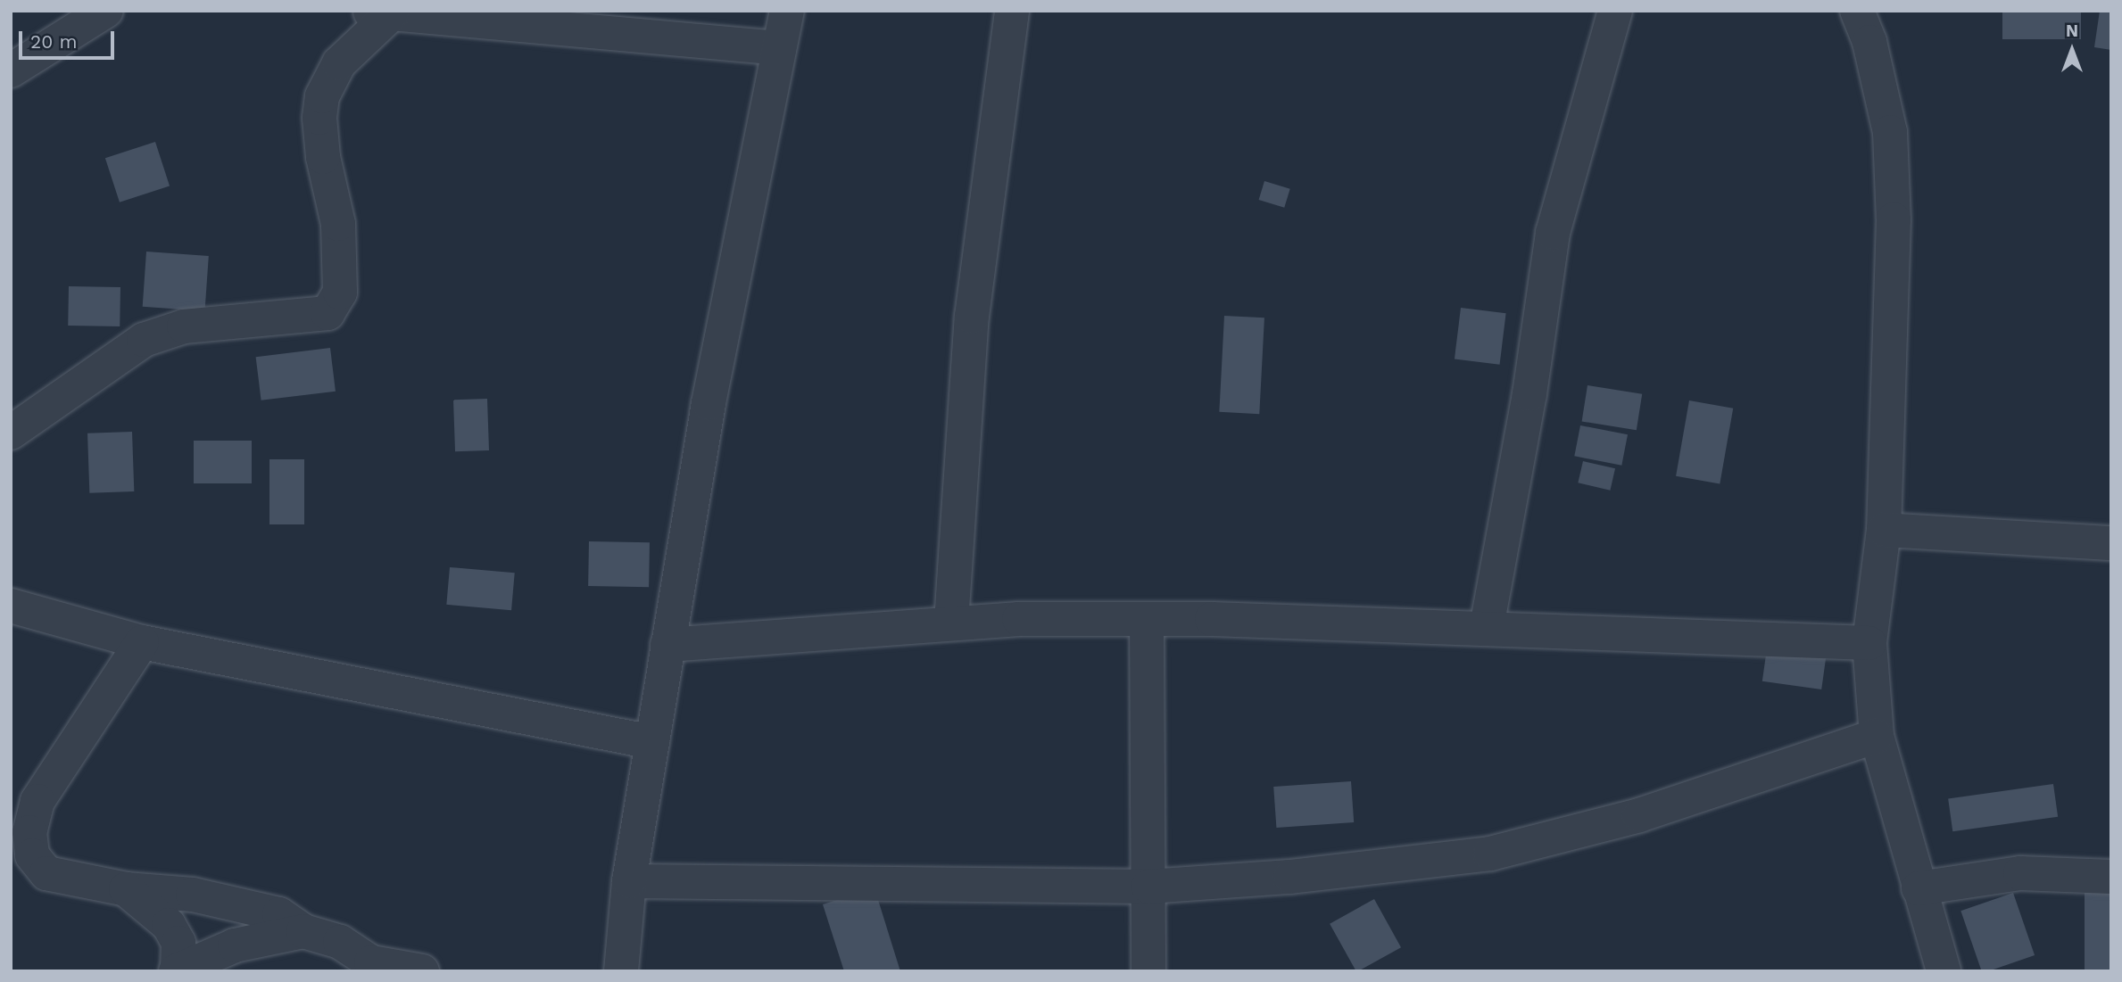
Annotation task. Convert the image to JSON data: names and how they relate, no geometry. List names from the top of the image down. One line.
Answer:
{"scale_bar":"20 m","north":"top"}
